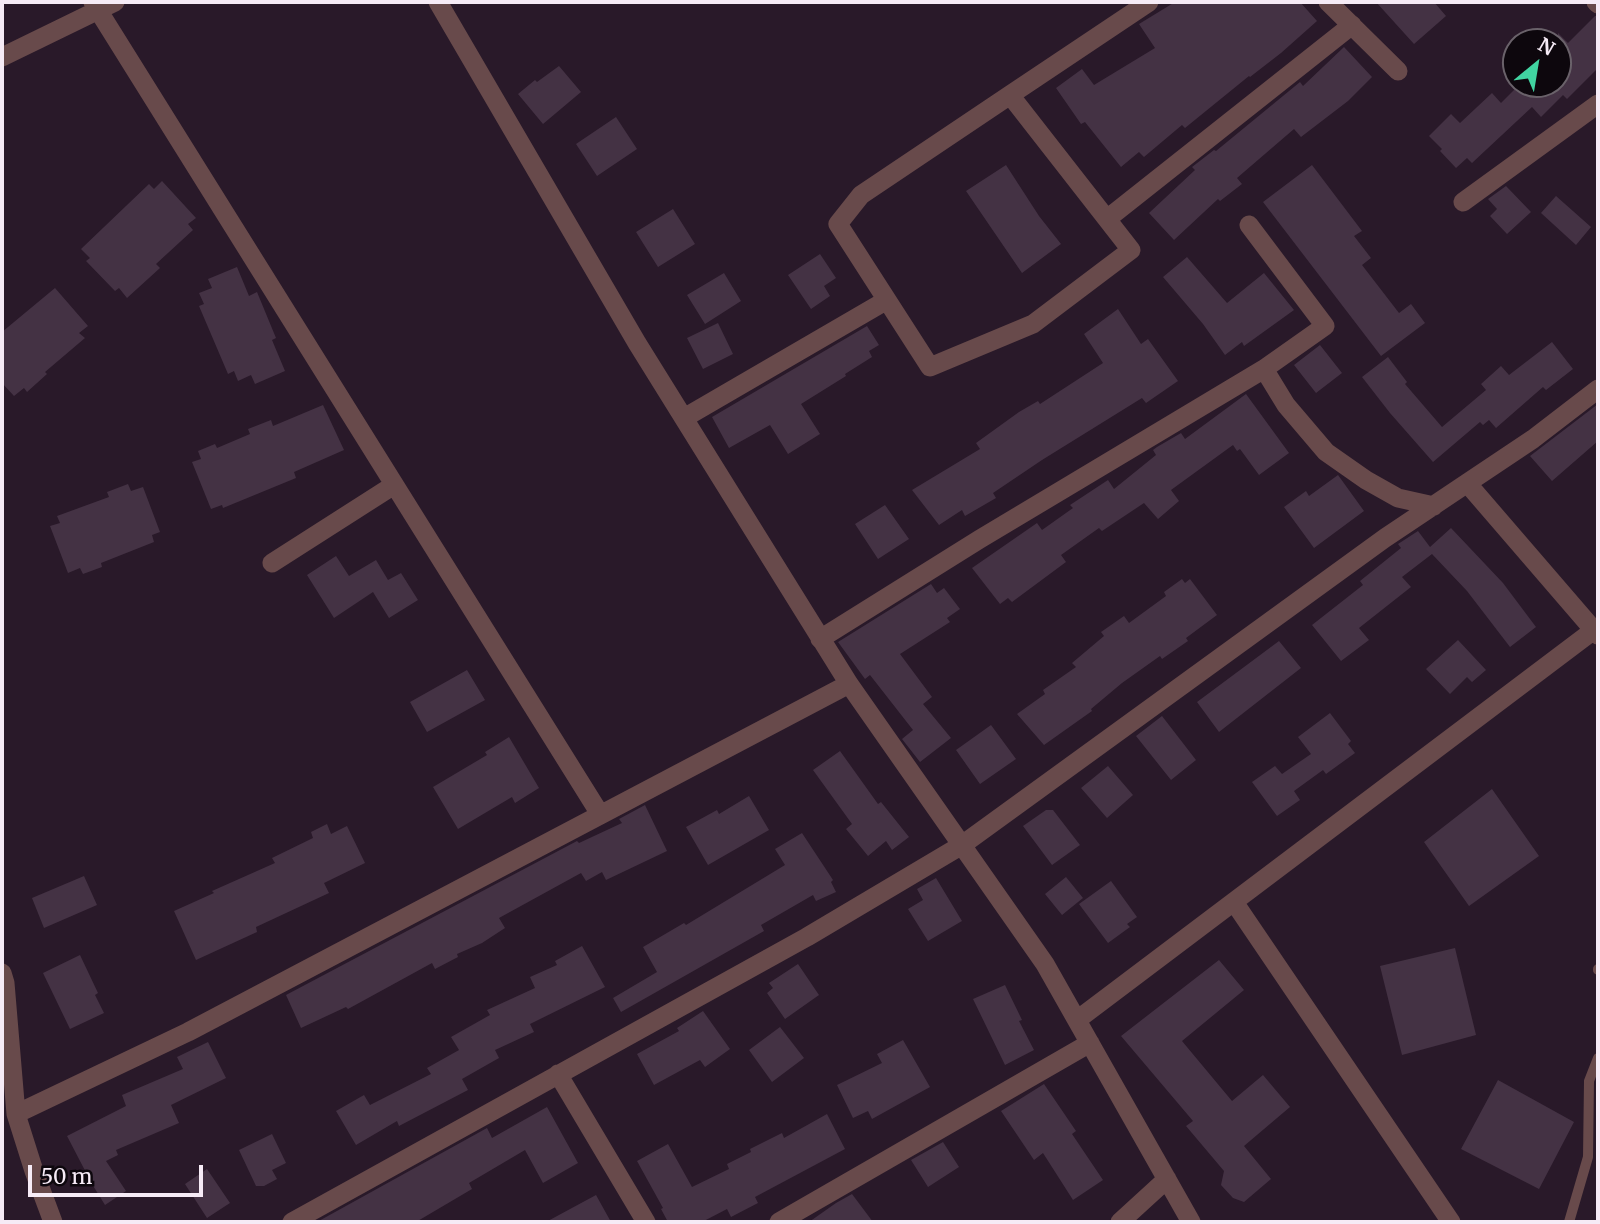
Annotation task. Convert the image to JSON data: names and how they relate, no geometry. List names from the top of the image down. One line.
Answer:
{"scale_bar":"50 m","north":"top right"}
